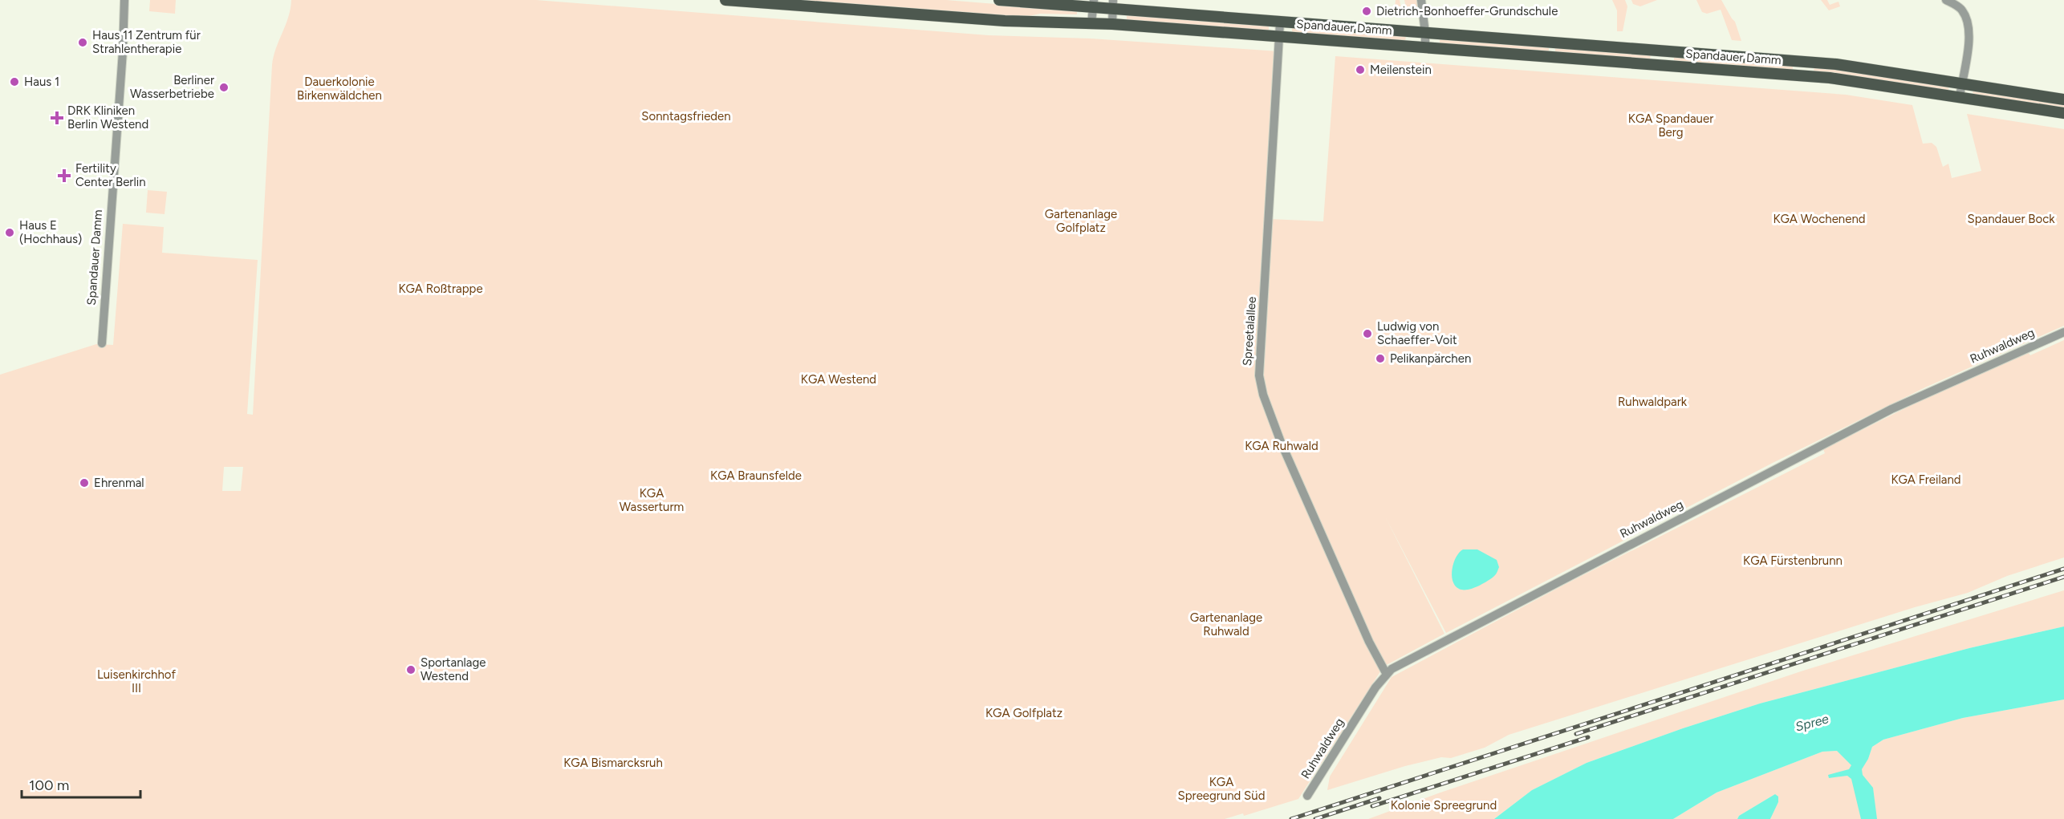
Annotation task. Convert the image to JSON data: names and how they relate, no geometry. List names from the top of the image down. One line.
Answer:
{"streets":{"main road":["Spandauer Damm"],"street":["Spreetalallee","Ruhwaldweg"]},"crossings":[["Spandauer Damm","Spreetalallee"],["Spreetalallee","Ruhwaldweg"]],"water":["Spree"],"parks":["Dauerkolonie Birkenwäldchen","Sonntagsfrieden","KGA Spandauer Berg","Gartenanlage Golfplatz","KGA Wochenend","Spandauer Bock","KGA Roßtrappe","KGA Westend","Ruhwaldpark","KGA Ruhwald","KGA Braunsfelde","KGA Freiland","KGA Wasserturm","KGA Fürstenbrunn","Gartenanlage Ruhwald","Luisenkirchhof III","KGA Golfplatz","KGA Bismarcksruh","KGA Spreegrund Süd","Kolonie Spreegrund"],"places":{"other":["Dietrich-Bonhoeffer-Grundschule","Haus 11 Zentrum für Strahlentherapie","Meilenstein","Haus 1","Berliner Wasserbetriebe","Haus E (Hochhaus)","Ludwig von Schaeffer-Voit","Pelikanpärchen","Ehrenmal","Sportanlage Westend"],"health":["DRK Kliniken Berlin Westend","Fertility Center Berlin"]},"scale_bar":"100 m"}
